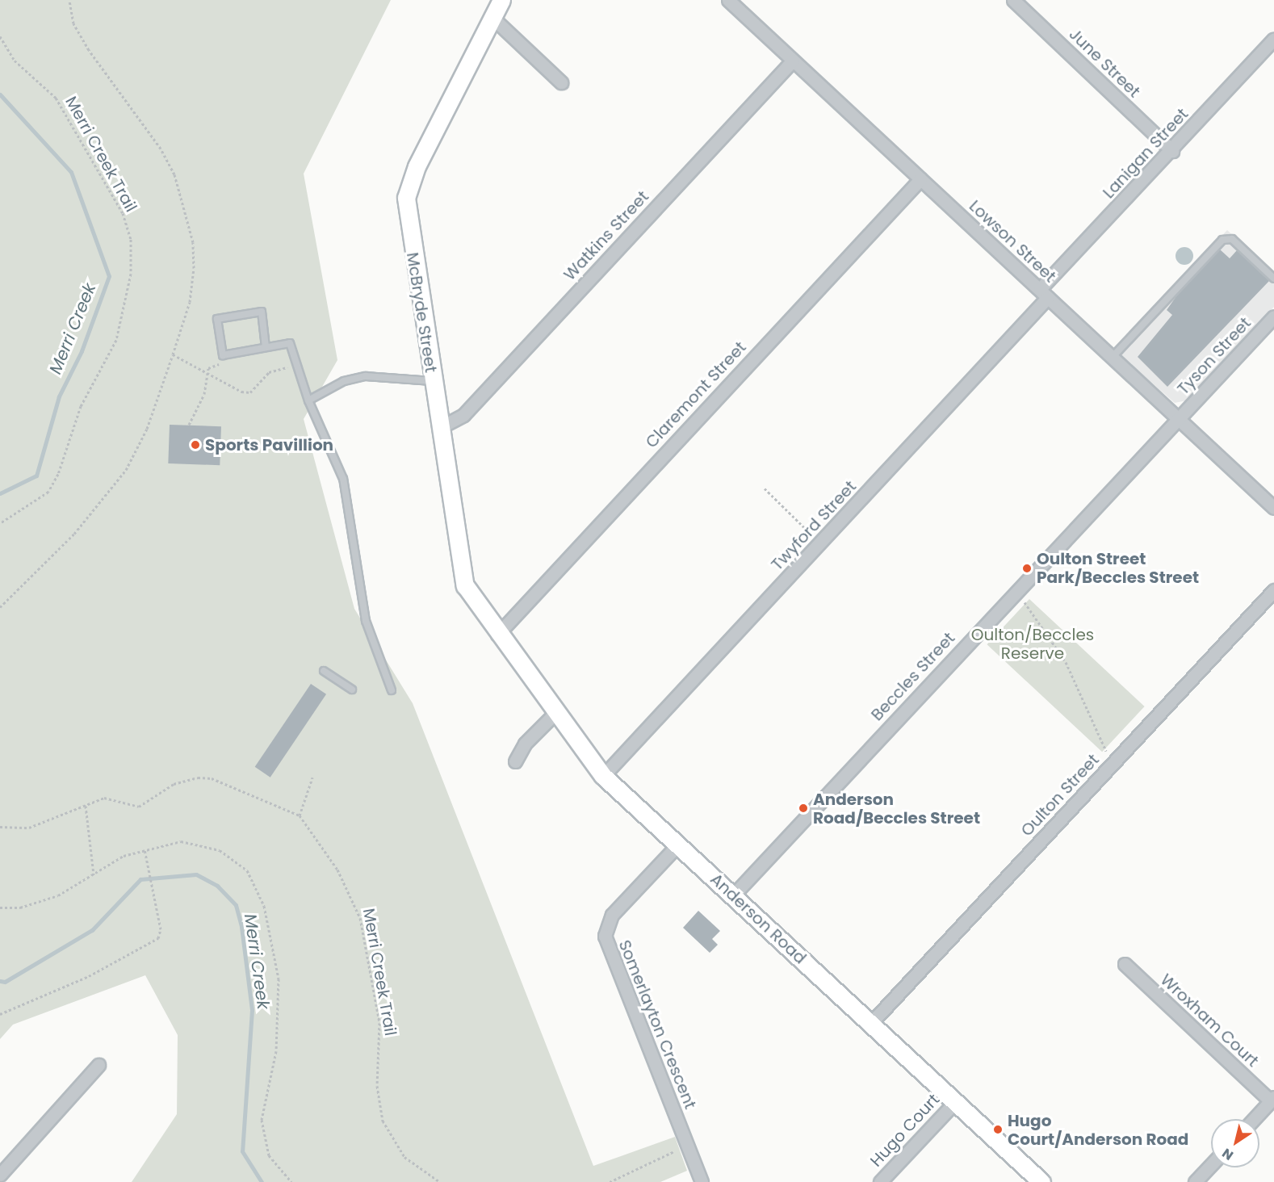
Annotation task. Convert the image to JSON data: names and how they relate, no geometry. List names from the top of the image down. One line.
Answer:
{"streets":{"street":["June Street","Lanigan Street","Watkins Street","Lowson Street","McBryde Street","Tyson Street","Claremont Street","Twyford Street","Beccles Street","Oulton Street","Anderson Road","Wroxham Court","Somerlayton Crescent","Hugo Court"],"path":["Merri Creek Trail"]},"crossings":[["June Street","Lanigan Street"],["Lanigan Street","Lowson Street"],["Lanigan Street","Twyford Street"],["Watkins Street","Lowson Street"],["Watkins Street","McBryde Street"],["Lowson Street","Tyson Street"],["Lowson Street","Claremont Street"],["Lowson Street","Twyford Street"],["Lowson Street","Beccles Street"],["McBryde Street","Claremont Street"],["McBryde Street","Anderson Road"],["Tyson Street","Beccles Street"],["Claremont Street","Anderson Road"],["Twyford Street","Anderson Road"],["Beccles Street","Anderson Road"],["Oulton Street","Anderson Road"],["Anderson Road","Somerlayton Crescent"],["Anderson Road","Hugo Court"]],"water":["Merri Creek"],"parks":["Oulton/Beccles Reserve"],"places":["Sports Pavillion","Oulton Street Park/Beccles Street","Anderson Road/Beccles Street","Hugo Court/Anderson Road"],"north":"bottom left"}
